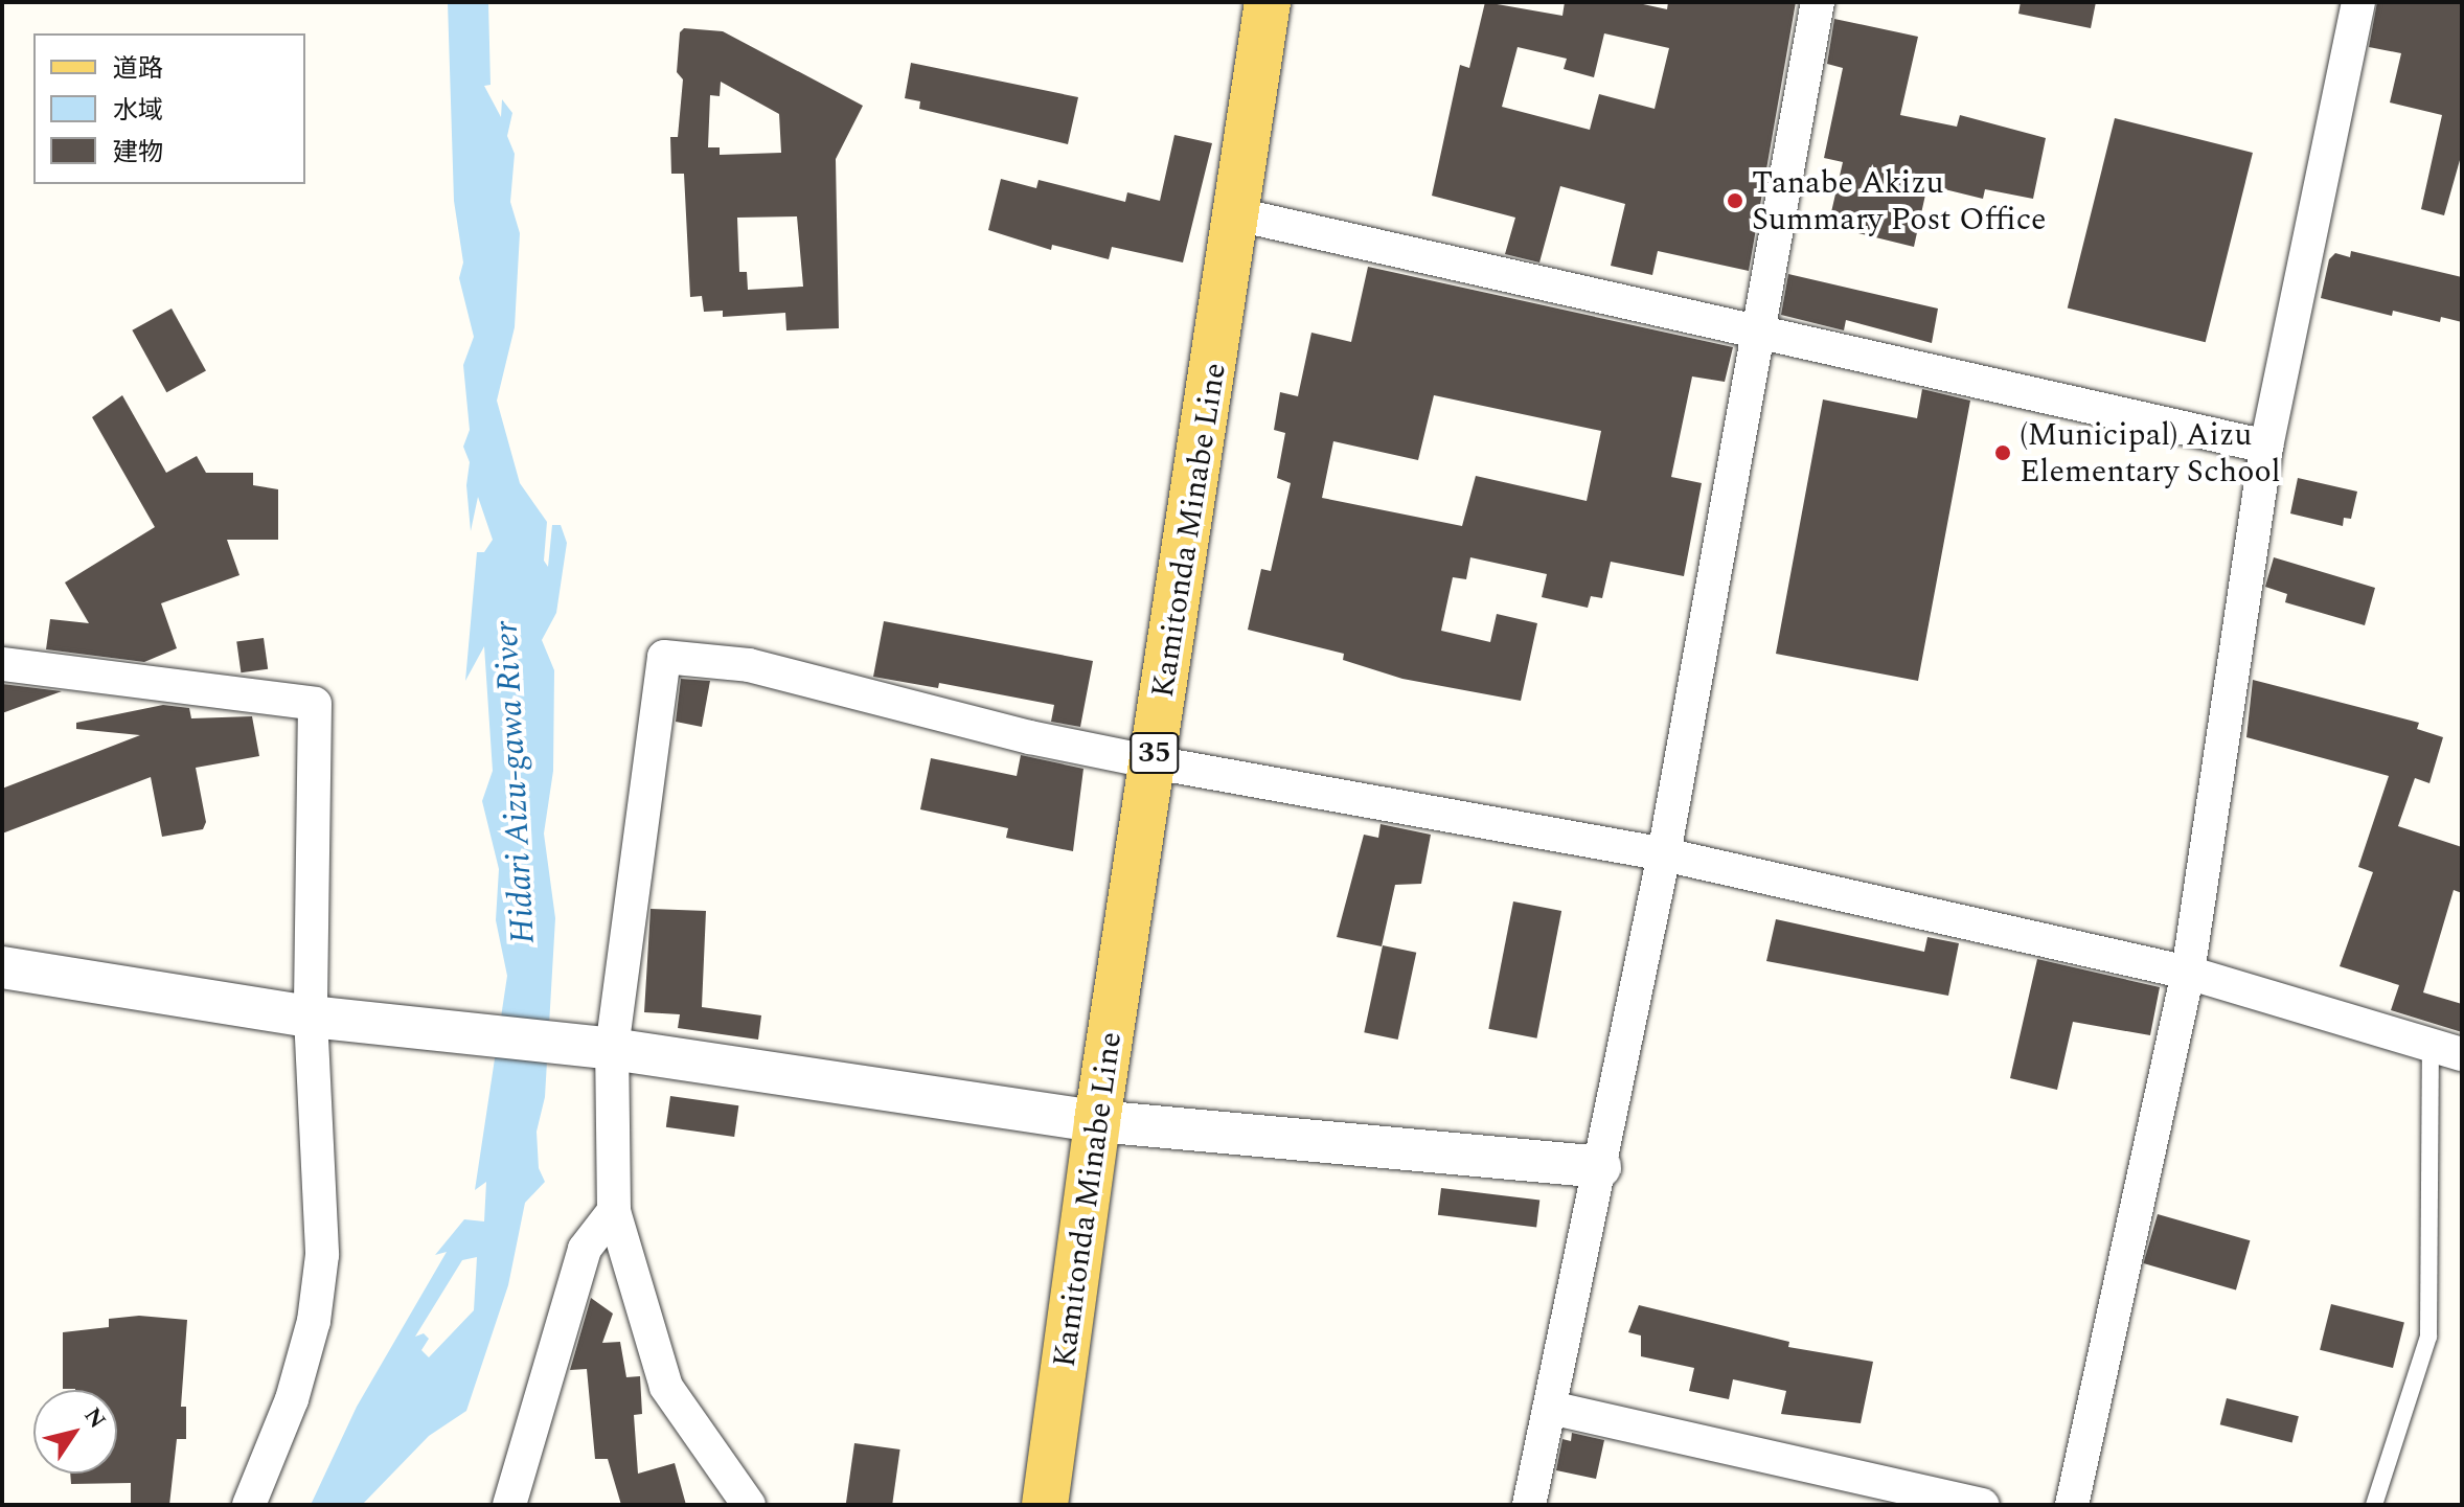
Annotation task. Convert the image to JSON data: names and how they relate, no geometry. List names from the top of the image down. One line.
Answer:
{"streets":{"main road":["Kamitonda Minabe Line","35"]},"water":["Hidari Aizu-gawa River"],"places":["Tanabe Akizu Summary Post Office","(Municipal) Aizu Elementary School"],"legend":["道路","水域","建物"],"north":"top right"}
